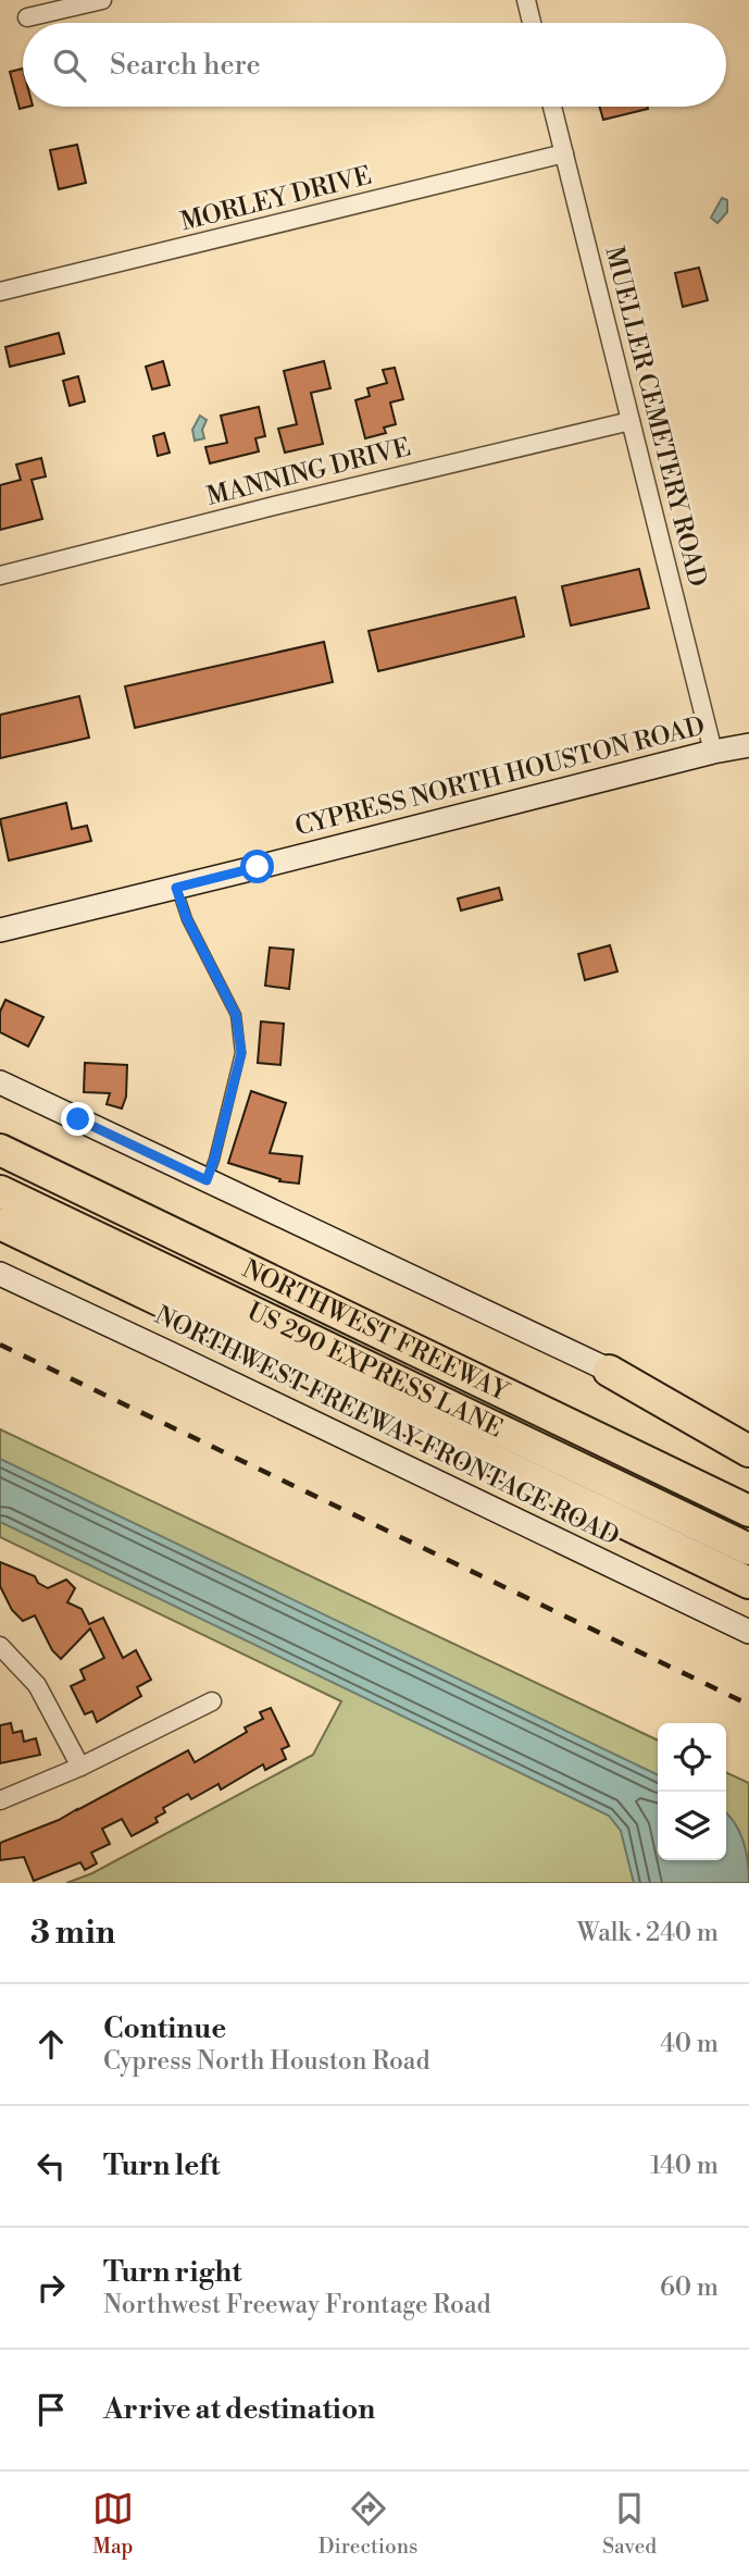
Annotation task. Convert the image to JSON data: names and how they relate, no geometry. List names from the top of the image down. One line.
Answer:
{"streets":{"highway":["NORTHWEST FREEWAY","US 290 EXPRESS LANE"],"main road":["CYPRESS NORTH HOUSTON ROAD","NORTHWEST FREEWAY FRONTAGE ROAD"],"street":["MORLEY DRIVE","MUELLER CEMETERY ROAD","MANNING DRIVE"]},"crossings":[["MORLEY DRIVE","MUELLER CEMETERY ROAD"],["MUELLER CEMETERY ROAD","MANNING DRIVE"],["MUELLER CEMETERY ROAD","CYPRESS NORTH HOUSTON ROAD"]],"page":{"search":"Search here","heading":["3 min","Walk · 240 m"],"list":[["Continue","Cypress North Houston Road","40 m"],["Turn left","140 m"],["Turn right","Northwest Freeway Frontage Road","60 m"],"Arrive at destination"],"nav":["Map","Directions","Saved"]}}
